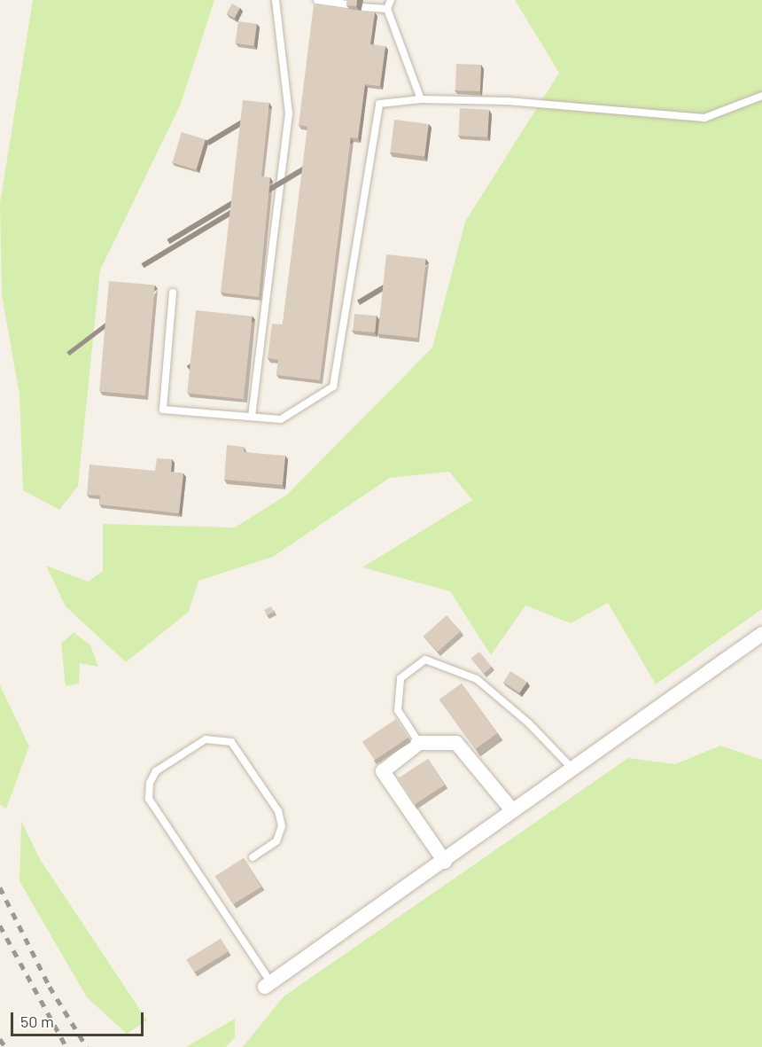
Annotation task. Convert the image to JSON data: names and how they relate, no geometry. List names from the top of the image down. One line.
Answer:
{"scale_bar":"50 m"}
